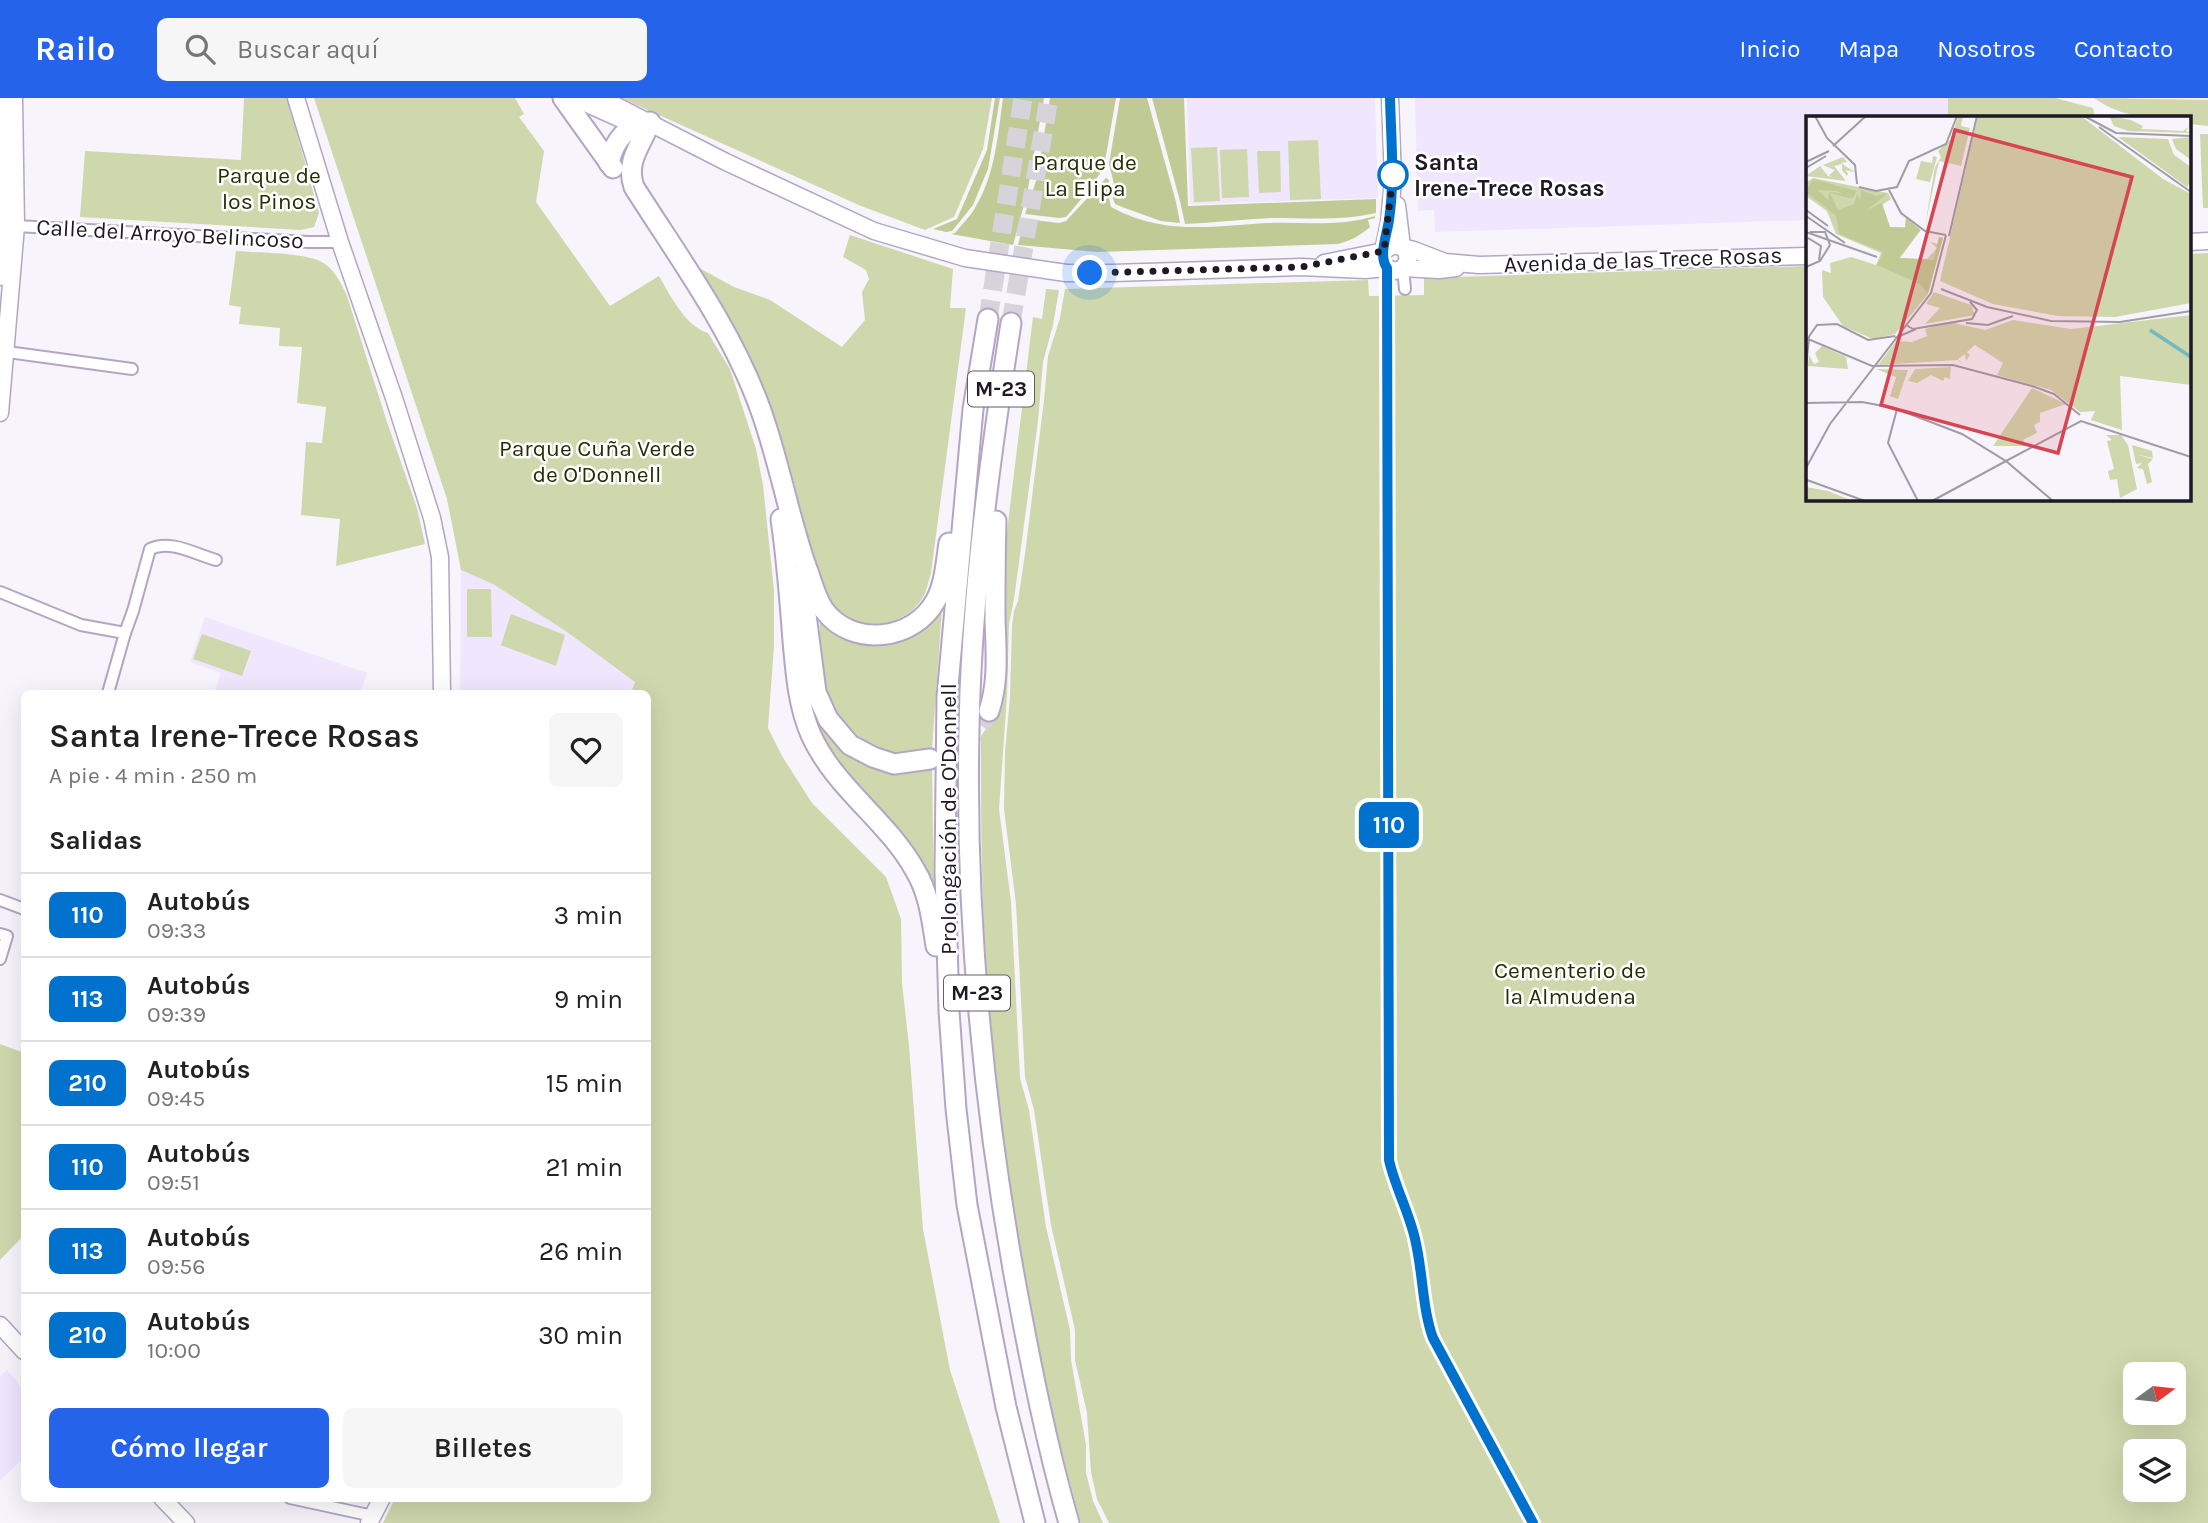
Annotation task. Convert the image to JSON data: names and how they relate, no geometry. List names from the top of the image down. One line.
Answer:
{"streets":{"highway":["M-23","Prolongación de O'Donnell"],"street":["Calle del Arroyo Belincoso","Avenida de las Trece Rosas"]},"parks":["Parque de La Elipa","Parque de los Pinos","Parque Cuña Verde de O'Donnell","Cementerio de la Almudena"],"places":["Santa Irene-Trece Rosas"],"lines":["bus line 110"],"north":"right","page":{"header":"Railo","search":"Buscar aquí","nav":["Inicio","Mapa","Nosotros","Contacto"],"on_map":"110","heading":[["Santa Irene-Trece Rosas","A pie · 4 min · 250 m"],"Salidas"],"list":[{"mark":"110","name":"Autobús","note":"09:33","value":"3 min"},{"mark":"113","name":"Autobús","note":"09:39","value":"9 min"},{"mark":"210","name":"Autobús","note":"09:45","value":"15 min"},{"mark":"110","name":"Autobús","note":"09:51","value":"21 min"},{"mark":"113","name":"Autobús","note":"09:56","value":"26 min"},{"mark":"210","name":"Autobús","note":"10:00","value":"30 min"}],"buttons":["Cómo llegar","Billetes"]}}
